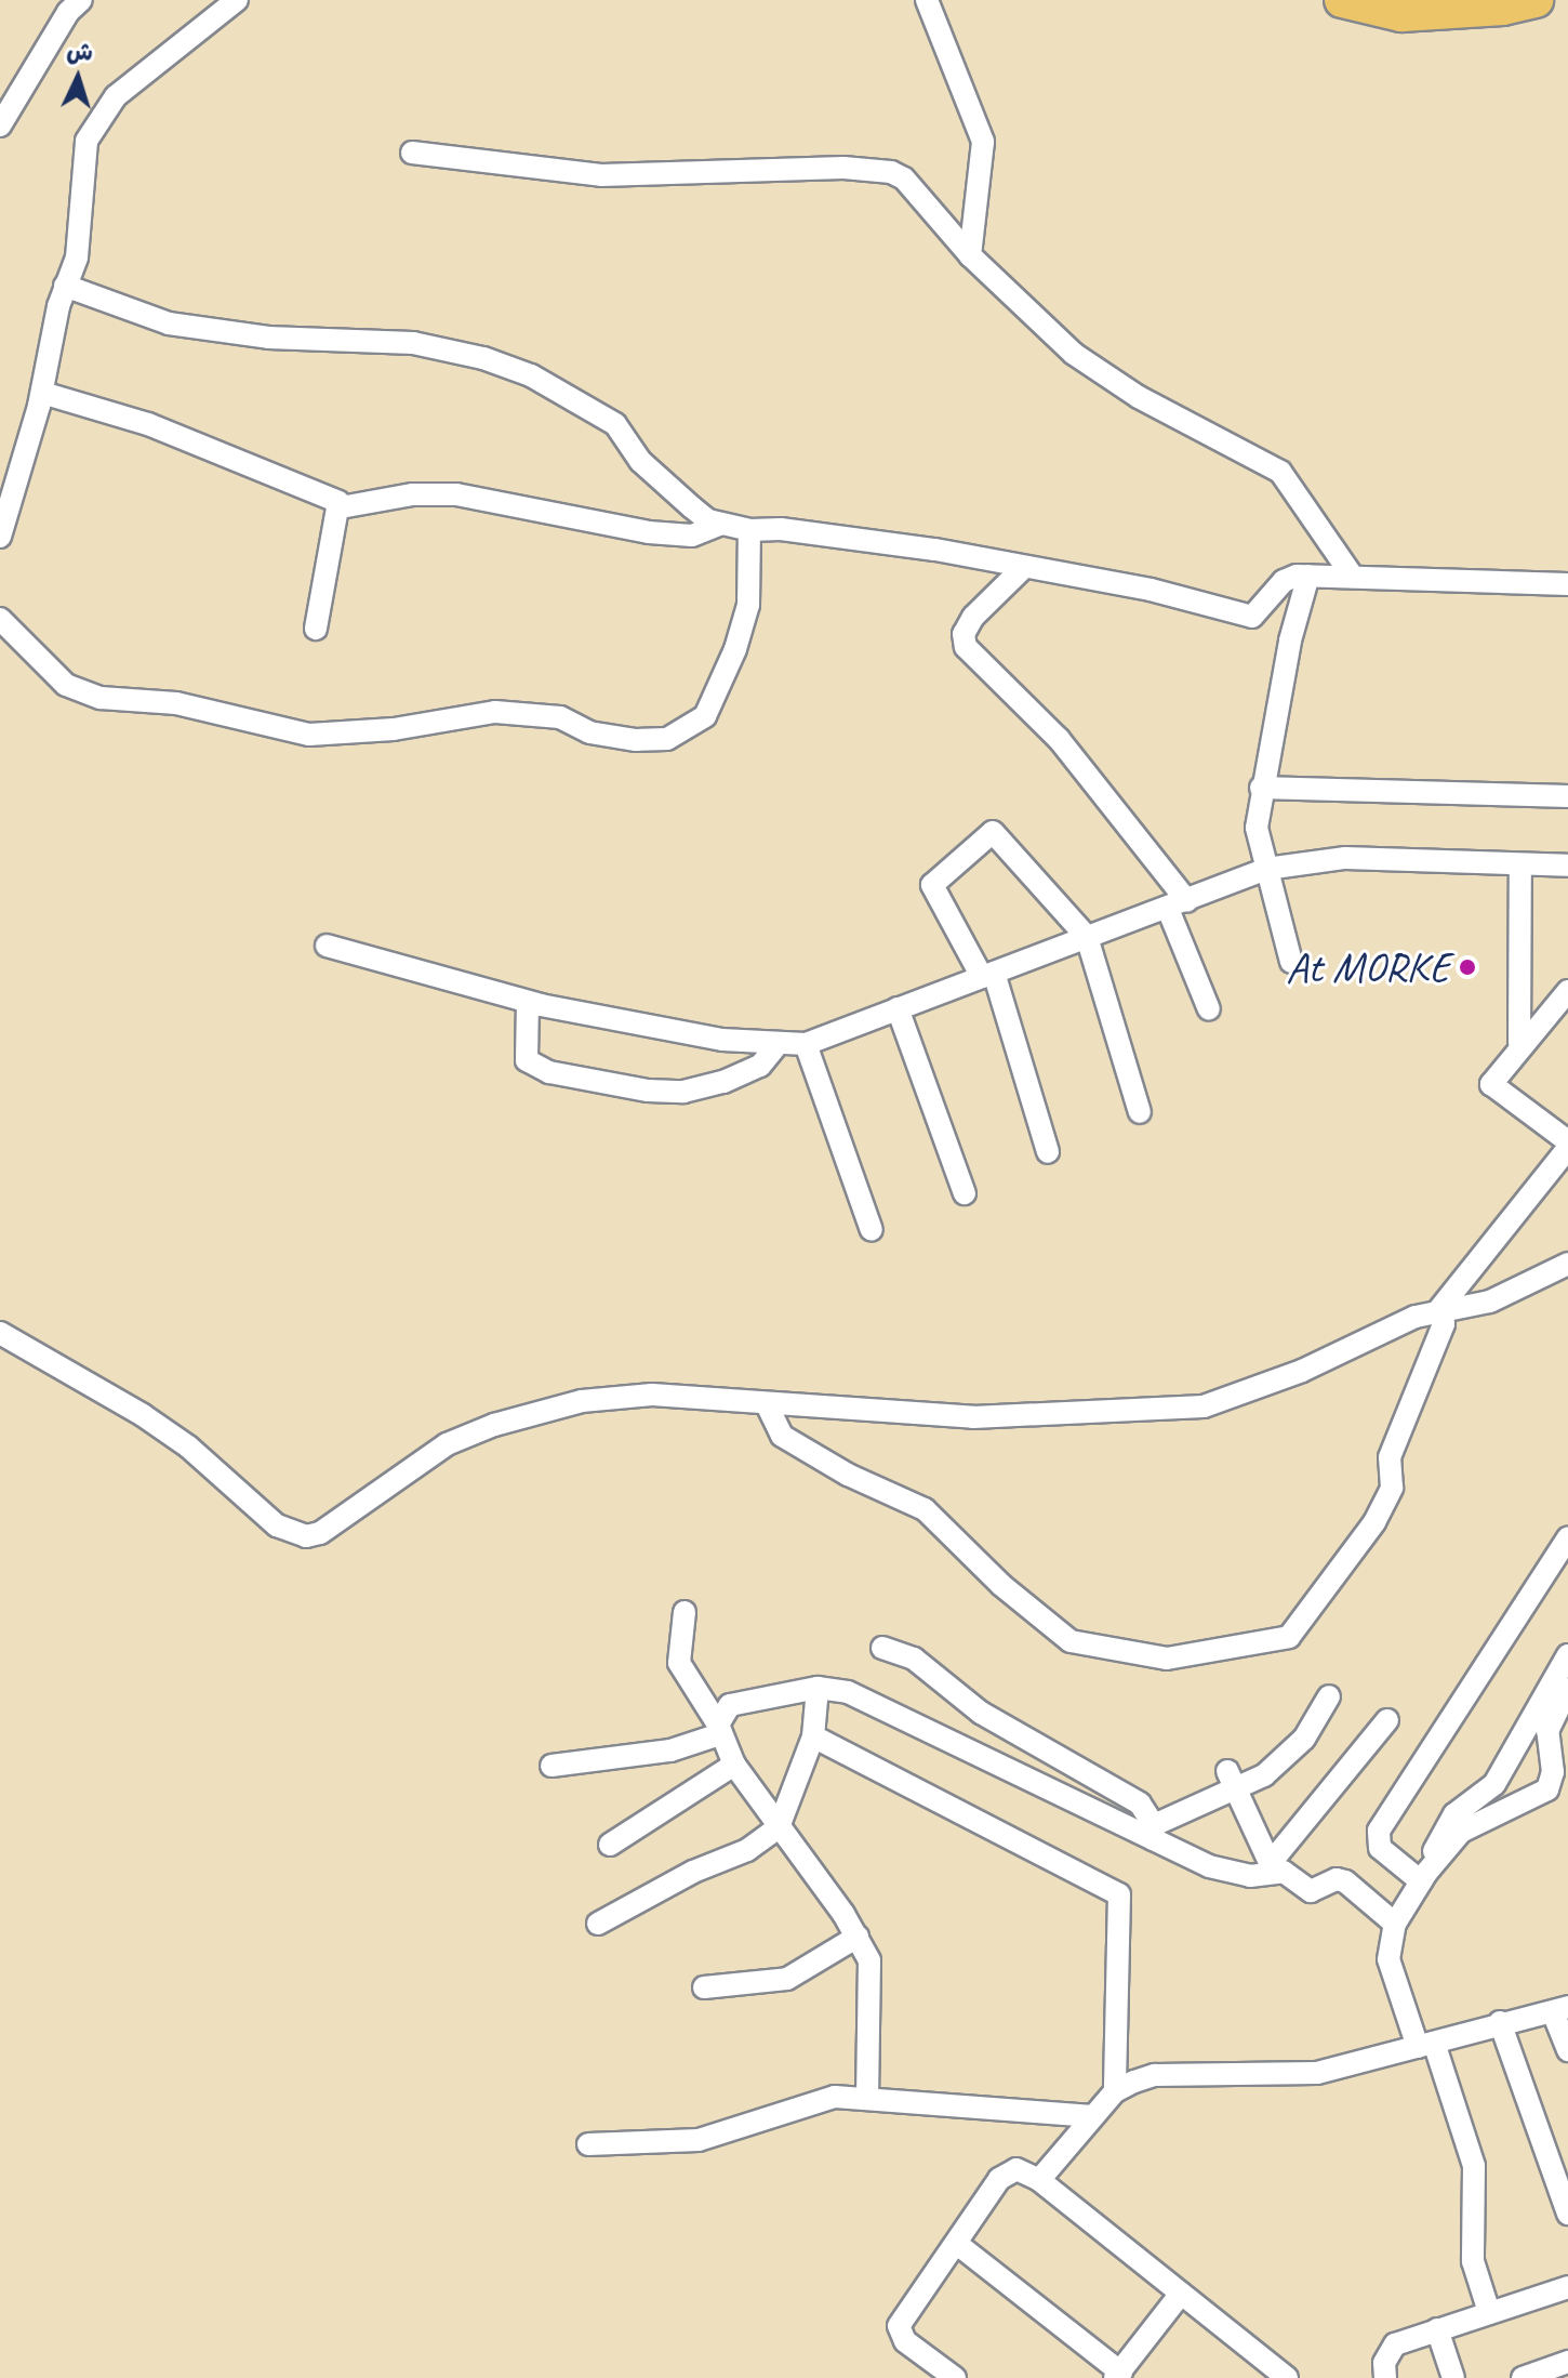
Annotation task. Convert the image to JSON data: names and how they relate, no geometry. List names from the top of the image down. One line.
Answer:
{"places":["At MORKE"],"north":"top"}
